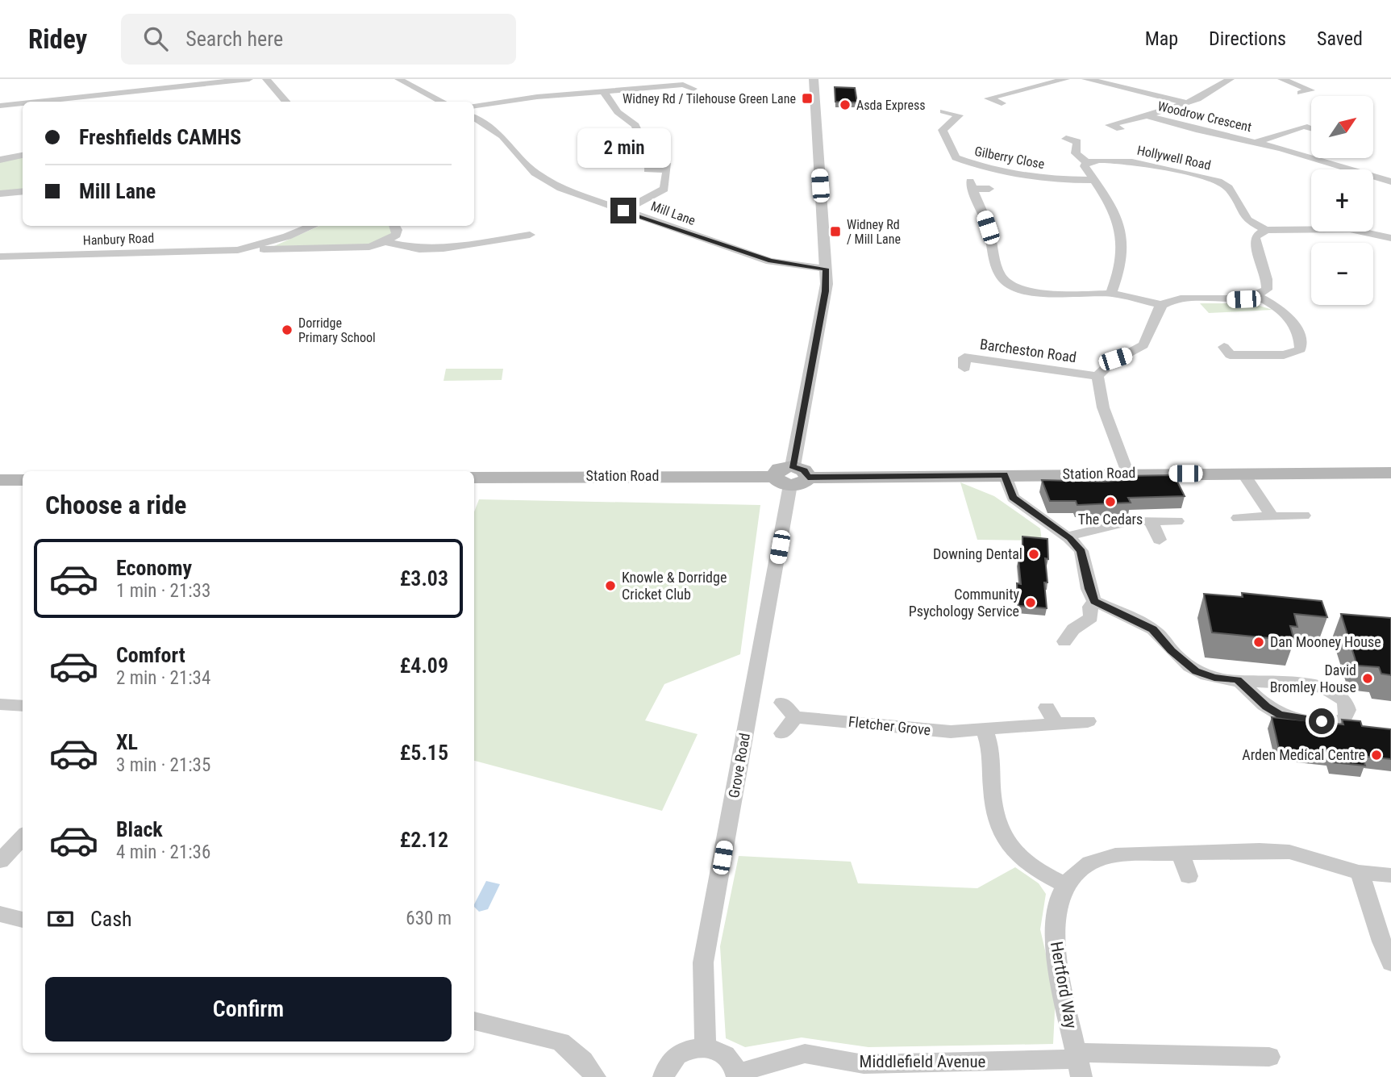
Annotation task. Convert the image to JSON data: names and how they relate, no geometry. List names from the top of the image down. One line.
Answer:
{"streets":{"main road":["Station Road"],"street":["Woodrow Crescent","Gilberry Close","Hollywell Road","Mill Lane","Hanbury Road","Barcheston Road","Fletcher Grove","Grove Road","Hertford Way","Middlefield Avenue"]},"crossings":[["Station Road","Grove Road"],["Hertford Way","Middlefield Avenue"]],"places":{"transit":["Widney Rd / Tilehouse Green Lane","Widney Rd / Mill Lane"],"other":["Asda Express","Dorridge Primary School","The Cedars","Downing Dental","Knowle & Dorridge Cricket Club","Community Psychology Service","Dan Mooney House","David Bromley House","Arden Medical Centre"]},"north":"top right","page":{"header":"Ridey","search":"Search here","nav":["Map","Directions","Saved"],"map_buttons":["+","−"],"banner":["Freshfields CAMHS","Mill Lane"],"bubble":"2 min","heading":"Choose a ride","list":[{"name":"Economy","note":"1 min · 21:33","value":"£3.03"},{"name":"Comfort","note":"2 min · 21:34","value":"£4.09"},{"name":"XL","note":"3 min · 21:35","value":"£5.15"},{"name":"Black","note":"4 min · 21:36","value":"£2.12"}],"pay":["Cash","630 m"],"buttons":"Confirm"}}
